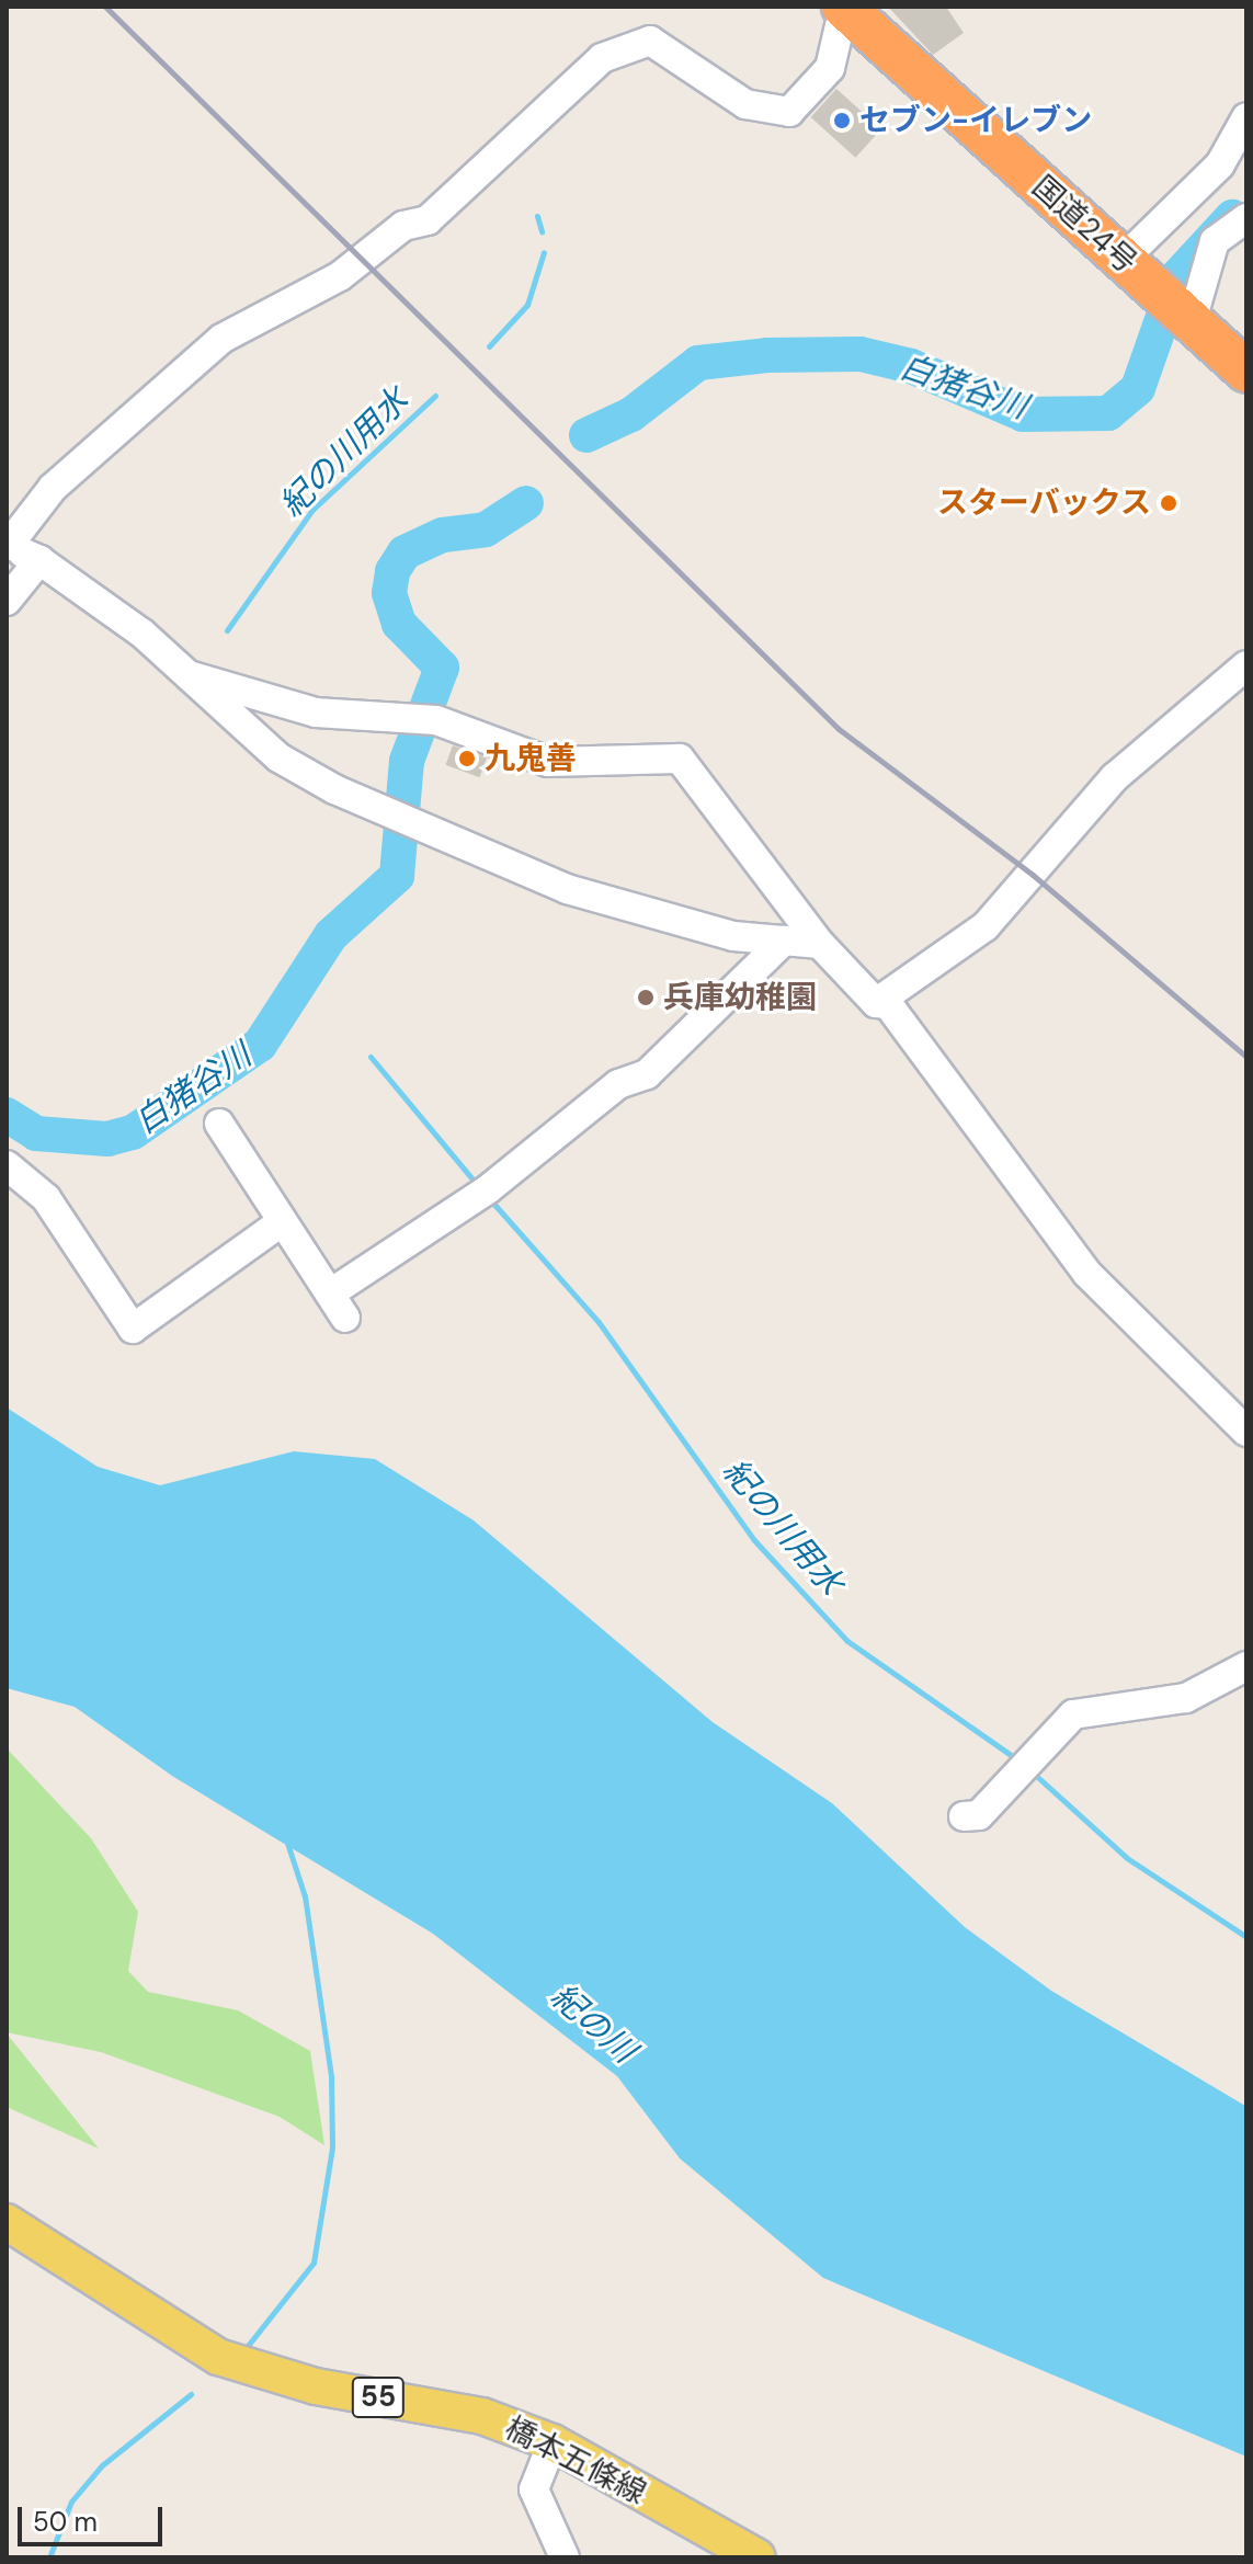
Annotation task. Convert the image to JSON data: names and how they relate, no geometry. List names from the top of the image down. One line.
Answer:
{"streets":{"highway":["国道24号"],"main road":["55","橋本五條線"]},"water":["白猪谷川","紀の川用水","紀の川"],"places":["セブン-イレブン","スターバックス","九鬼善","兵庫幼稚園"],"scale_bar":"50 m"}
